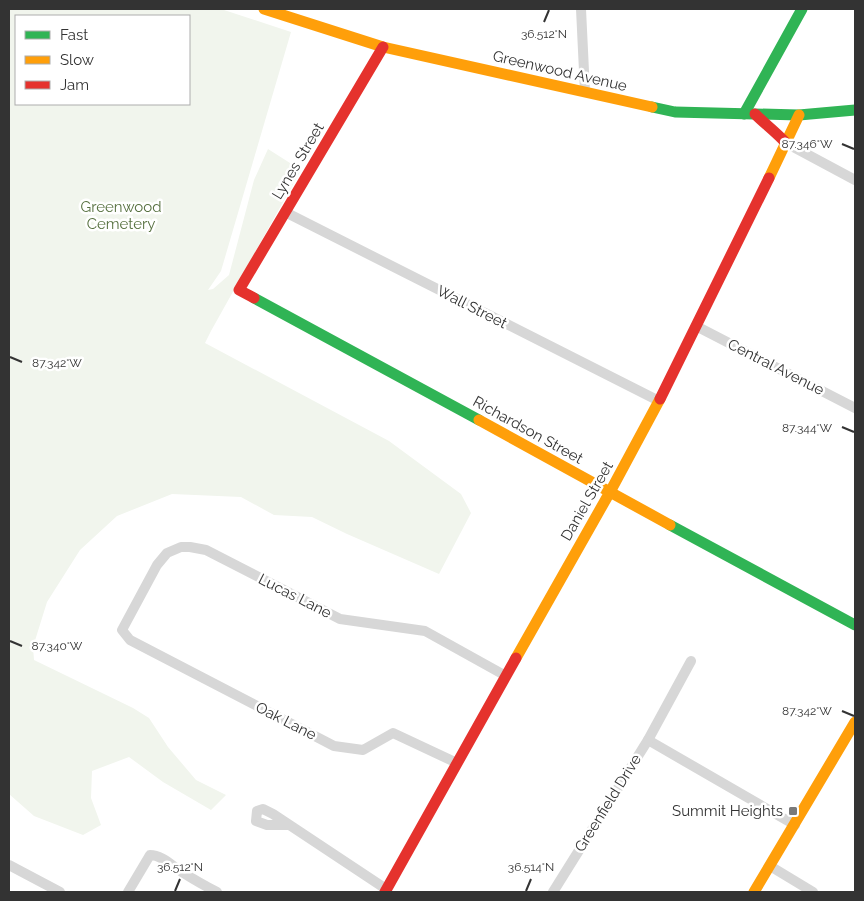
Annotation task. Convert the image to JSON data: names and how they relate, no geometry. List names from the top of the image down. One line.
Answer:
{"streets":{"street":["Greenwood Avenue","Lynes Street","Wall Street","Central Avenue","Richardson Street","Daniel Street","Lucas Lane","Oak Lane","Greenfield Drive"]},"crossings":[["Greenwood Avenue","Lynes Street"],["Greenwood Avenue","Daniel Street"],["Lynes Street","Wall Street"],["Lynes Street","Richardson Street"],["Wall Street","Daniel Street"],["Central Avenue","Daniel Street"],["Richardson Street","Daniel Street"],["Daniel Street","Lucas Lane"],["Daniel Street","Oak Lane"],["Lucas Lane","Oak Lane"]],"parks":["Greenwood Cemetery"],"places":{"transit":["Summit Heights"]},"legend":["Fast","Slow","Jam"],"coordinates":["36.512°N","87.346°W","87.342°W","87.344°W","87.340°W","36.514°N"]}
